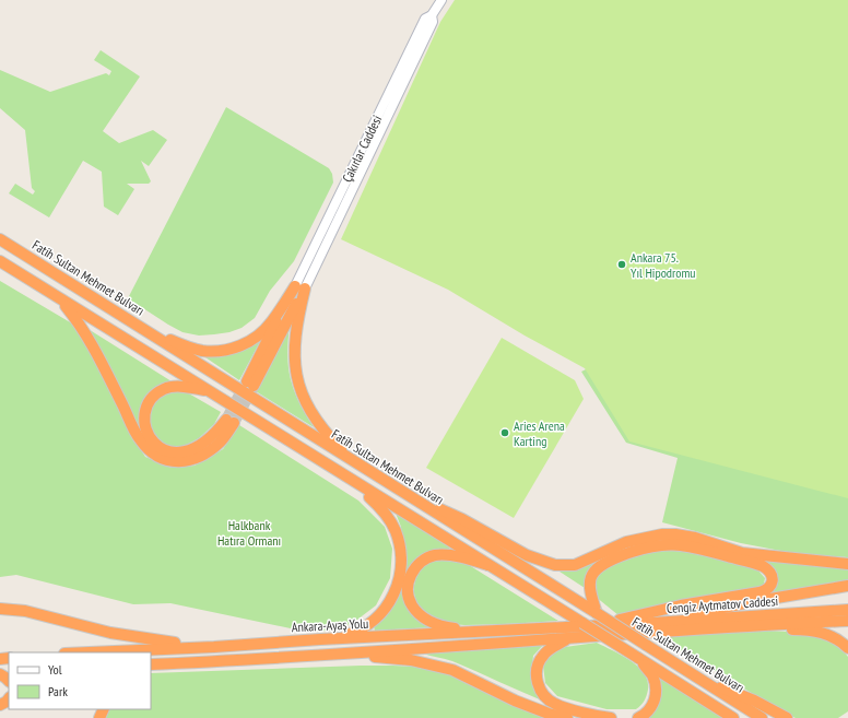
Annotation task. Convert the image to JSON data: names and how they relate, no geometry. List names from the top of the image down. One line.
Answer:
{"streets":{"highway":["Fatih Sultan Mehmet Bulvarı","Cengiz Aytmatov Caddesi","Ankara-Ayaş Yolu"],"main road":["Çakırlar Caddesi"]},"crossings":[["Fatih Sultan Mehmet Bulvarı","Cengiz Aytmatov Caddesi"],["Fatih Sultan Mehmet Bulvarı","Ankara-Ayaş Yolu"],["Cengiz Aytmatov Caddesi","Ankara-Ayaş Yolu"]],"parks":["Halkbank Hatıra Ormanı"],"places":["Ankara 75. Yıl Hipodromu","Aries Arena Karting"],"legend":["Yol","Park"]}
